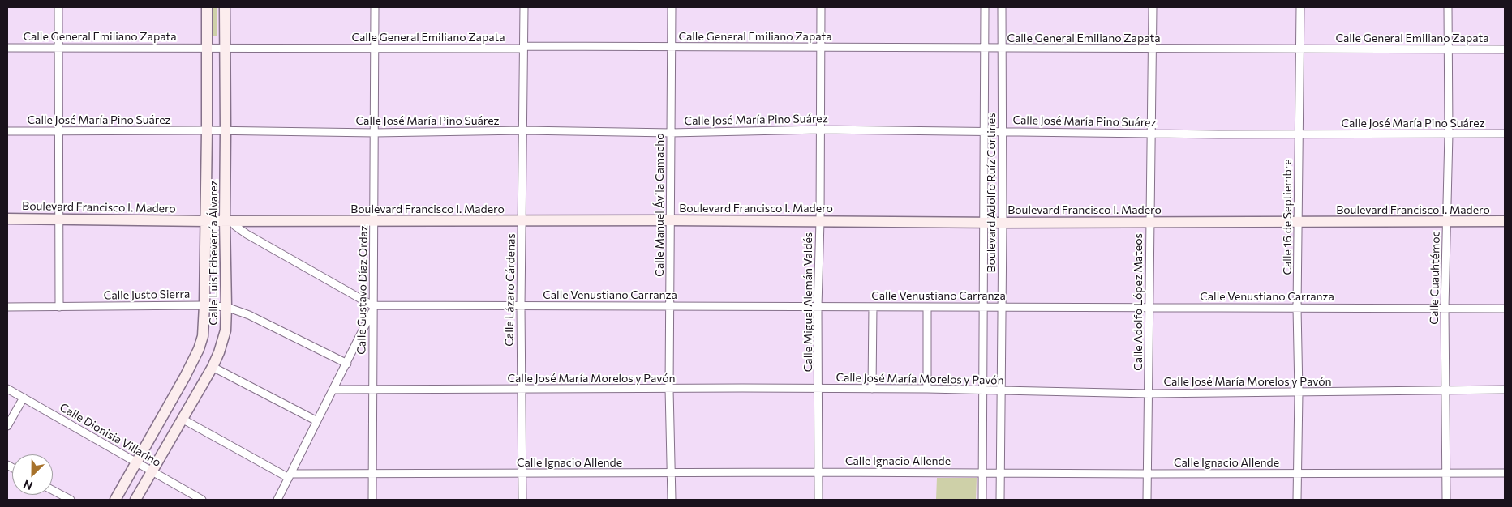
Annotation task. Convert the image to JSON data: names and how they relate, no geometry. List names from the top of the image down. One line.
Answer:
{"streets":{"street":["Calle General Emiliano Zapata","Calle José María Pino Suárez","Boulevard Adolfo Ruíz Cortines","Calle Manuel Ávila Camacho","Boulevard Francisco I. Madero","Calle 16 de Septiembre","Calle Luis Echeverría Álvarez","Calle Cuauhtémoc","Calle Gustavo Díaz Ordaz","Calle Lázaro Cárdenas","Calle Justo Sierra","Calle Venustiano Carranza","Calle Miguel Alemán Valdés","Calle Adolfo López Mateos","Calle José María Morelos y Pavón","Calle Dionisia Villarino","Calle Ignacio Allende"]},"crossings":[["Calle General Emiliano Zapata","Boulevard Adolfo Ruíz Cortines"],["Calle General Emiliano Zapata","Calle Manuel Ávila Camacho"],["Calle General Emiliano Zapata","Calle 16 de Septiembre"],["Calle General Emiliano Zapata","Calle Luis Echeverría Álvarez"],["Calle General Emiliano Zapata","Calle Cuauhtémoc"],["Calle General Emiliano Zapata","Calle Gustavo Díaz Ordaz"],["Calle General Emiliano Zapata","Calle Lázaro Cárdenas"],["Calle General Emiliano Zapata","Calle Miguel Alemán Valdés"],["Calle General Emiliano Zapata","Calle Adolfo López Mateos"],["Calle José María Pino Suárez","Boulevard Adolfo Ruíz Cortines"],["Calle José María Pino Suárez","Calle Manuel Ávila Camacho"],["Calle José María Pino Suárez","Calle 16 de Septiembre"],["Calle José María Pino Suárez","Calle Luis Echeverría Álvarez"],["Calle José María Pino Suárez","Calle Cuauhtémoc"],["Calle José María Pino Suárez","Calle Gustavo Díaz Ordaz"],["Calle José María Pino Suárez","Calle Lázaro Cárdenas"],["Calle José María Pino Suárez","Calle Miguel Alemán Valdés"],["Calle José María Pino Suárez","Calle Adolfo López Mateos"],["Boulevard Adolfo Ruíz Cortines","Boulevard Francisco I. Madero"],["Boulevard Adolfo Ruíz Cortines","Calle Venustiano Carranza"],["Boulevard Adolfo Ruíz Cortines","Calle José María Morelos y Pavón"],["Boulevard Adolfo Ruíz Cortines","Calle Ignacio Allende"],["Calle Manuel Ávila Camacho","Boulevard Francisco I. Madero"],["Calle Manuel Ávila Camacho","Calle Venustiano Carranza"],["Calle Manuel Ávila Camacho","Calle José María Morelos y Pavón"],["Calle Manuel Ávila Camacho","Calle Ignacio Allende"],["Boulevard Francisco I. Madero","Calle 16 de Septiembre"],["Boulevard Francisco I. Madero","Calle Luis Echeverría Álvarez"],["Boulevard Francisco I. Madero","Calle Cuauhtémoc"],["Boulevard Francisco I. Madero","Calle Gustavo Díaz Ordaz"],["Boulevard Francisco I. Madero","Calle Lázaro Cárdenas"],["Boulevard Francisco I. Madero","Calle Miguel Alemán Valdés"],["Boulevard Francisco I. Madero","Calle Adolfo López Mateos"],["Calle 16 de Septiembre","Calle Venustiano Carranza"],["Calle 16 de Septiembre","Calle José María Morelos y Pavón"],["Calle 16 de Septiembre","Calle Ignacio Allende"],["Calle Luis Echeverría Álvarez","Calle Justo Sierra"],["Calle Luis Echeverría Álvarez","Calle Dionisia Villarino"],["Calle Cuauhtémoc","Calle Venustiano Carranza"],["Calle Cuauhtémoc","Calle José María Morelos y Pavón"],["Calle Cuauhtémoc","Calle Ignacio Allende"],["Calle Gustavo Díaz Ordaz","Calle Venustiano Carranza"],["Calle Gustavo Díaz Ordaz","Calle José María Morelos y Pavón"],["Calle Gustavo Díaz Ordaz","Calle Ignacio Allende"],["Calle Lázaro Cárdenas","Calle Venustiano Carranza"],["Calle Lázaro Cárdenas","Calle José María Morelos y Pavón"],["Calle Lázaro Cárdenas","Calle Ignacio Allende"],["Calle Venustiano Carranza","Calle Miguel Alemán Valdés"],["Calle Venustiano Carranza","Calle Adolfo López Mateos"],["Calle Miguel Alemán Valdés","Calle José María Morelos y Pavón"],["Calle Miguel Alemán Valdés","Calle Ignacio Allende"],["Calle Adolfo López Mateos","Calle José María Morelos y Pavón"],["Calle Adolfo López Mateos","Calle Ignacio Allende"]],"north":"bottom left"}
